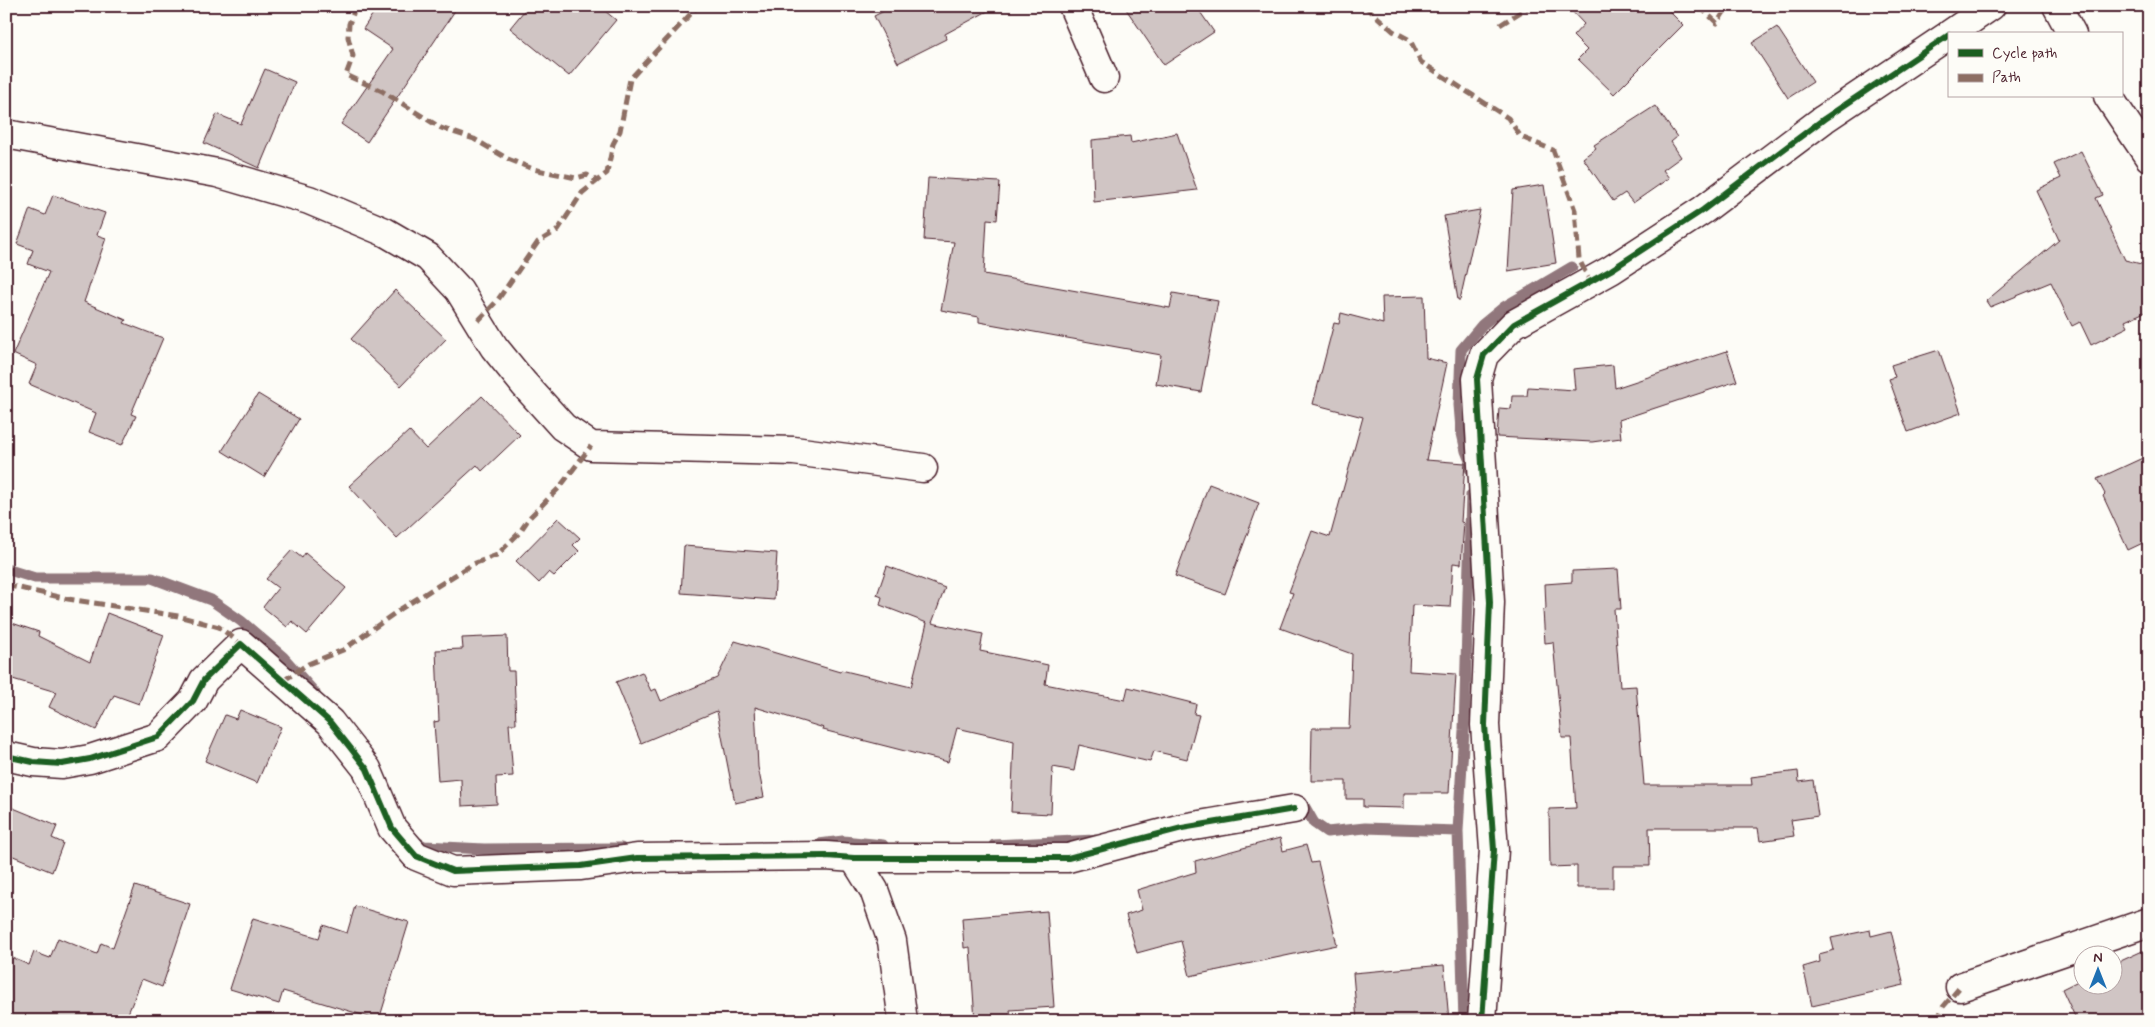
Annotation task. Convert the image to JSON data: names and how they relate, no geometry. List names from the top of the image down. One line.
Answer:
{"legend":["Cycle path","Path"],"north":"top"}
